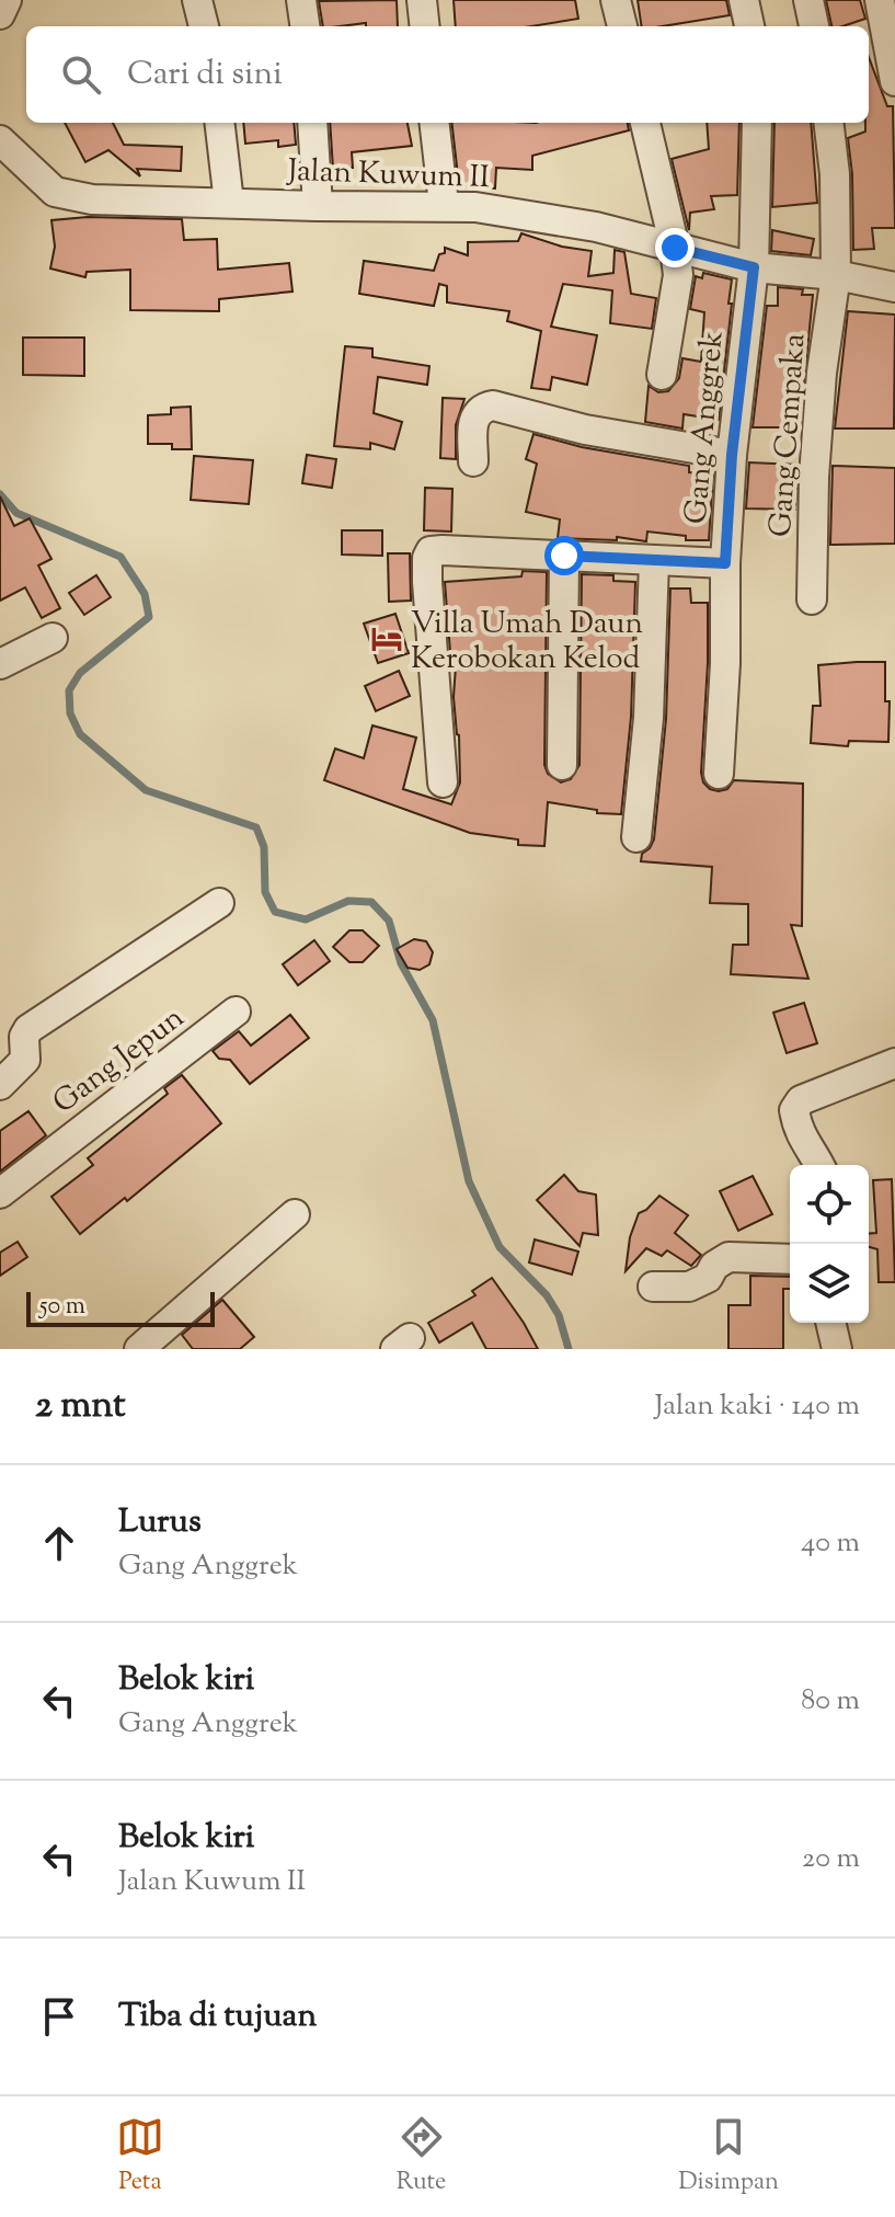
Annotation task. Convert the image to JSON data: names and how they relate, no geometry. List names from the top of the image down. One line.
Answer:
{"streets":{"street":["Jalan Kuwum II","Gang Anggrek","Gang Cempaka","Gang Jepun"]},"crossings":[["Jalan Kuwum II","Gang Anggrek"],["Jalan Kuwum II","Gang Cempaka"]],"places":{"hotel":["Villa Umah Daun Kerobokan Kelod"]},"scale_bar":"50 m","page":{"search":"Cari di sini","scale":"50 m","heading":["2 mnt","Jalan kaki · 140 m"],"list":[["Lurus","Gang Anggrek","40 m"],["Belok kiri","Gang Anggrek","80 m"],["Belok kiri","Jalan Kuwum II","20 m"],"Tiba di tujuan"],"nav":["Peta","Rute","Disimpan"]}}
